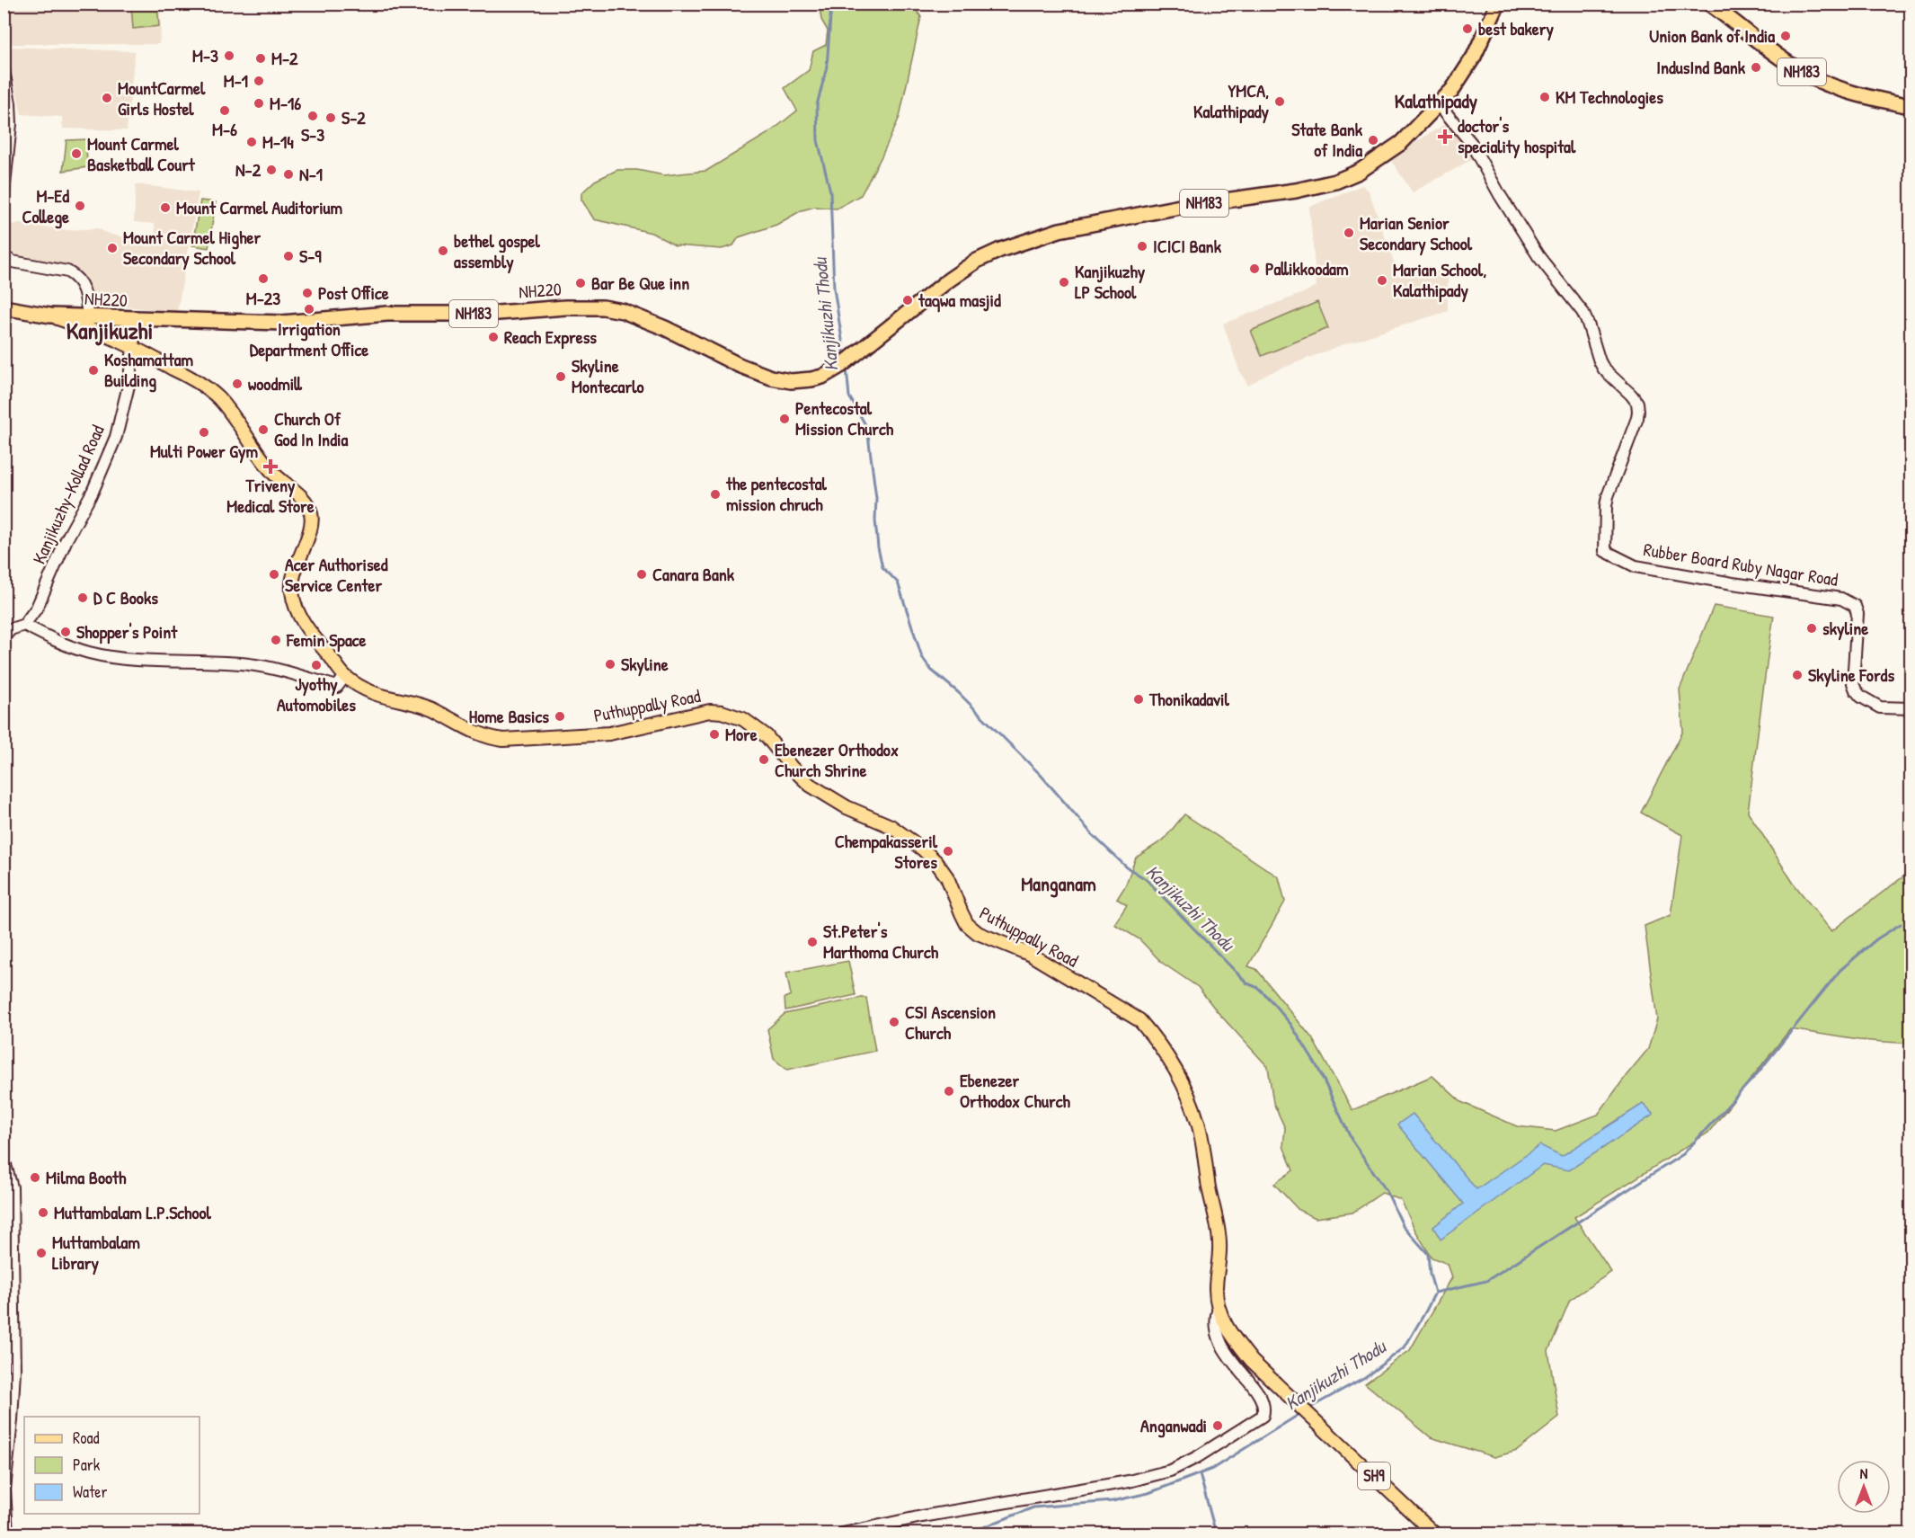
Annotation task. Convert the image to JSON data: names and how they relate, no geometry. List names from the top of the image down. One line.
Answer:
{"streets":{"highway":["NH183","NH220"],"main road":["Kanjikuzhy-Kollad Road","Rubber Board Ruby Nagar Road","Puthuppally Road","SH9"]},"crossings":[["NH183","NH220"],["NH183","Rubber Board Ruby Nagar Road"],["NH220","Rubber Board Ruby Nagar Road"],["NH220","Puthuppally Road"],["Kanjikuzhy-Kollad Road","Puthuppally Road"]],"districts":["Kalathipady","Kanjikuzhi","Manganam"],"water":["Kanjikuzhi Thodu"],"places":{"other":["best bakery","Union Bank of India","M-3","M-2","IndusInd Bank","M-1","KM Technologies","MountCarmel Girls Hostel","YMCA, Kalathipady","M-16","M-6","S-3","S-2","State Bank of India","M-14","Mount Carmel Basketball Court","N-2","N-1","M-Ed College","Mount Carmel Auditorium","Marian Senior Secondary School","ICICI Bank","Mount Carmel Higher Secondary School","bethel gospel assembly","S-9","Pallikkoodam","M-23","Marian School, Kalathipady","Kanjikuzhy LP School","Bar Be Que inn","Post Office","taqwa masjid","Irrigation Department Office","Reach Express","Koshamattam Building","Skyline Montecarlo","woodmill","Pentecostal Mission Church","Church Of God In India","Multi Power Gym","the pentecostal mission chruch","Acer Authorised Service Center","Canara Bank","D C Books","skyline","Shopper's Point","Femin Space","Skyline","Jyothy Automobiles","Skyline Fords","Thonikadavil","Home Basics","More","Ebenezer Orthodox Church Shrine","Chempakasseril Stores","St.Peter's Marthoma Church","CSI Ascension Church","Ebenezer Orthodox Church","Milma Booth","Muttambalam L.P.School","Muttambalam Library","Anganwadi"],"health":["doctor's speciality hospital","Triveny Medical Store"]},"legend":["Road","Park","Water"],"north":"top"}
